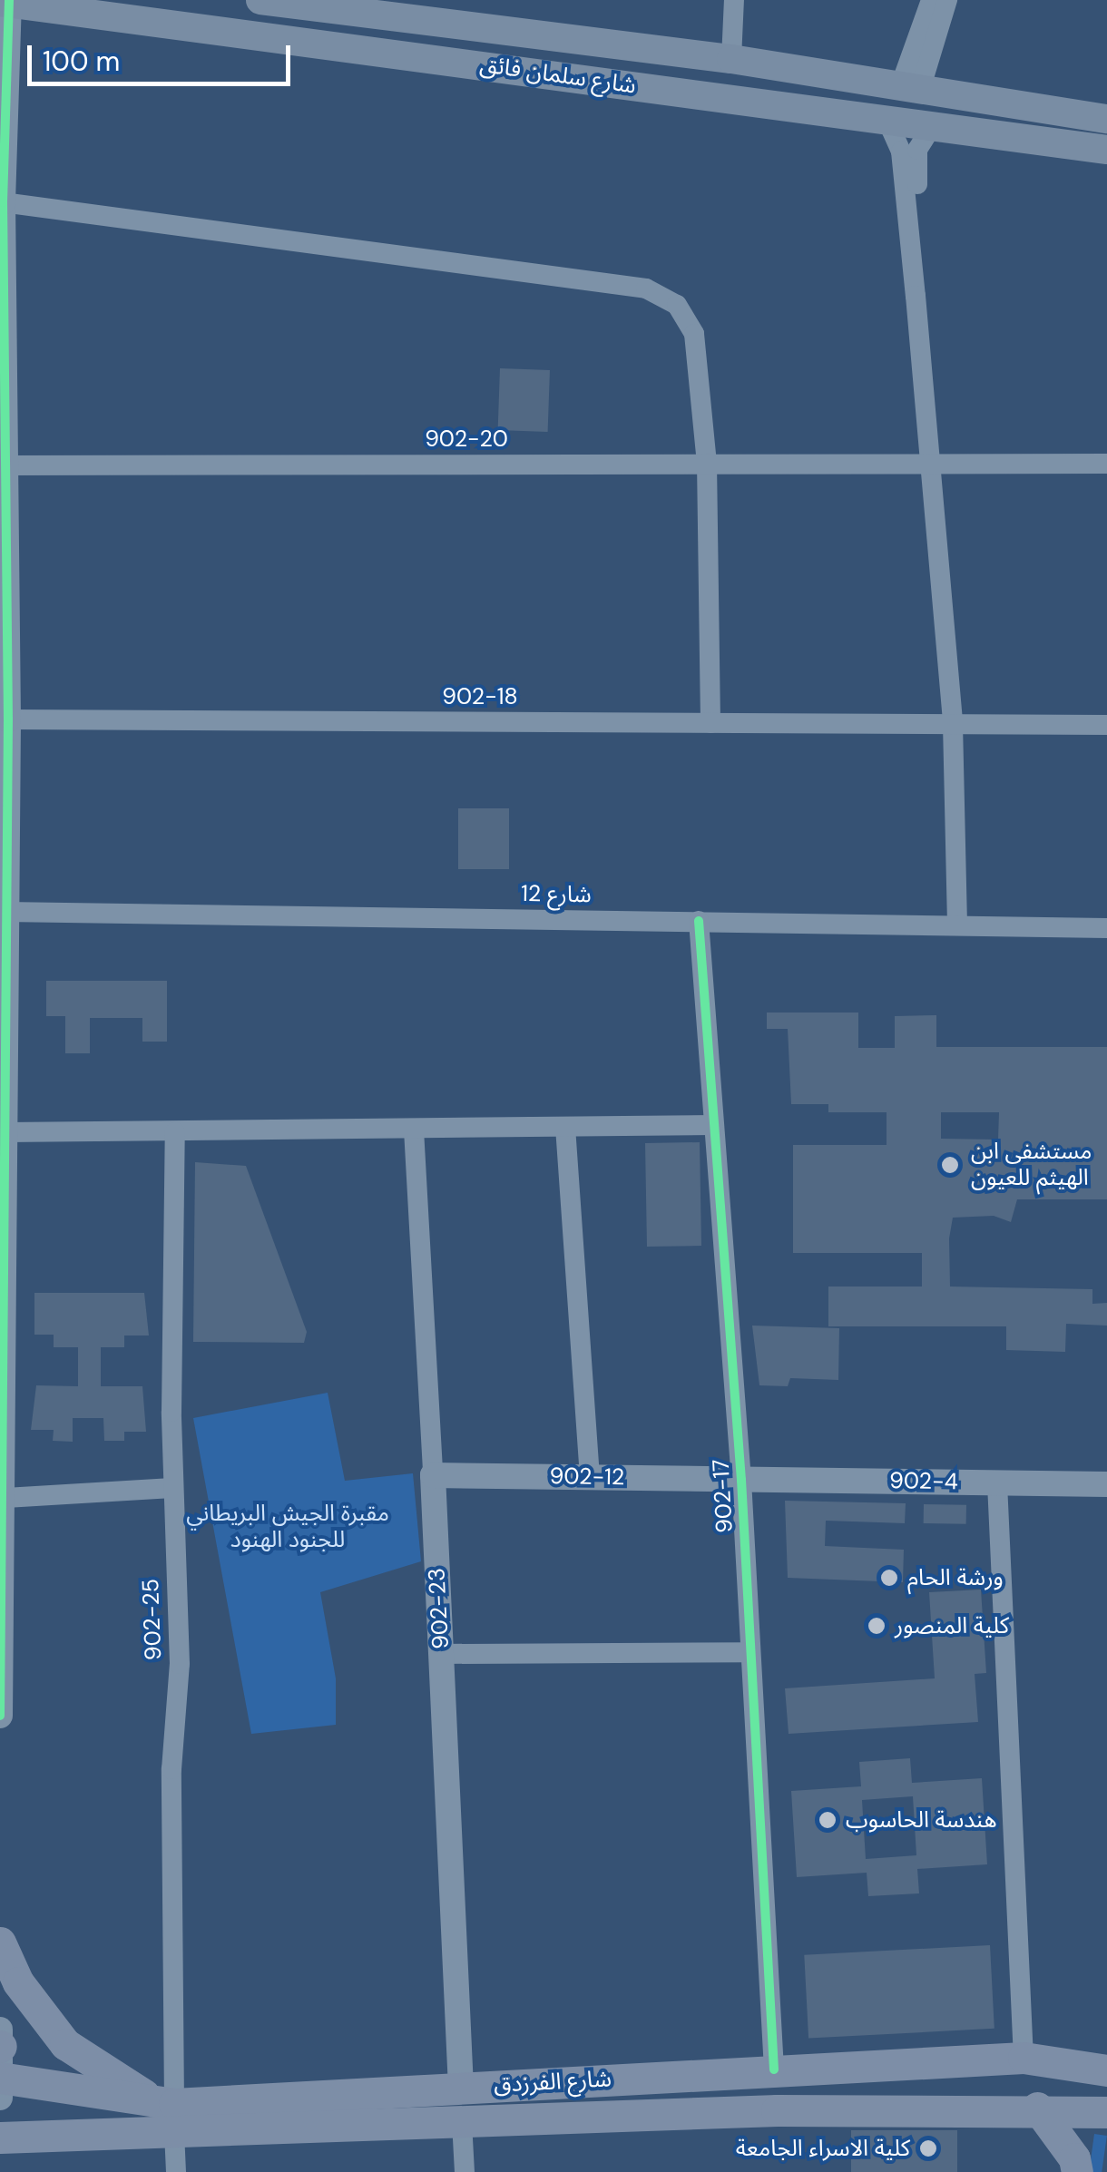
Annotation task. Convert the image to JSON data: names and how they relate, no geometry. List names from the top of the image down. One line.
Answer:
{"streets":{"main road":["شارع سلمان فائق","شارع الفرزدق"],"street":["902-20","902-18","شارع 12","902-12","902-4","902-17","902-23","902-25"]},"crossings":[["شارع 12","902-17"],["902-12","902-4"],["902-12","902-17"],["902-12","902-23"],["902-4","902-17"],["902-17","شارع الفرزدق"],["902-23","شارع الفرزدق"],["902-25","شارع الفرزدق"]],"parks":["مقبرة الجيش البريطاني للجنود الهنود"],"places":["مستشفى ابن الهيثم للعيون","ورشة الحام","كلية المنصور","هندسة الحاسوب","كلية الاسراء الجامعة"],"scale_bar":"100 m"}
